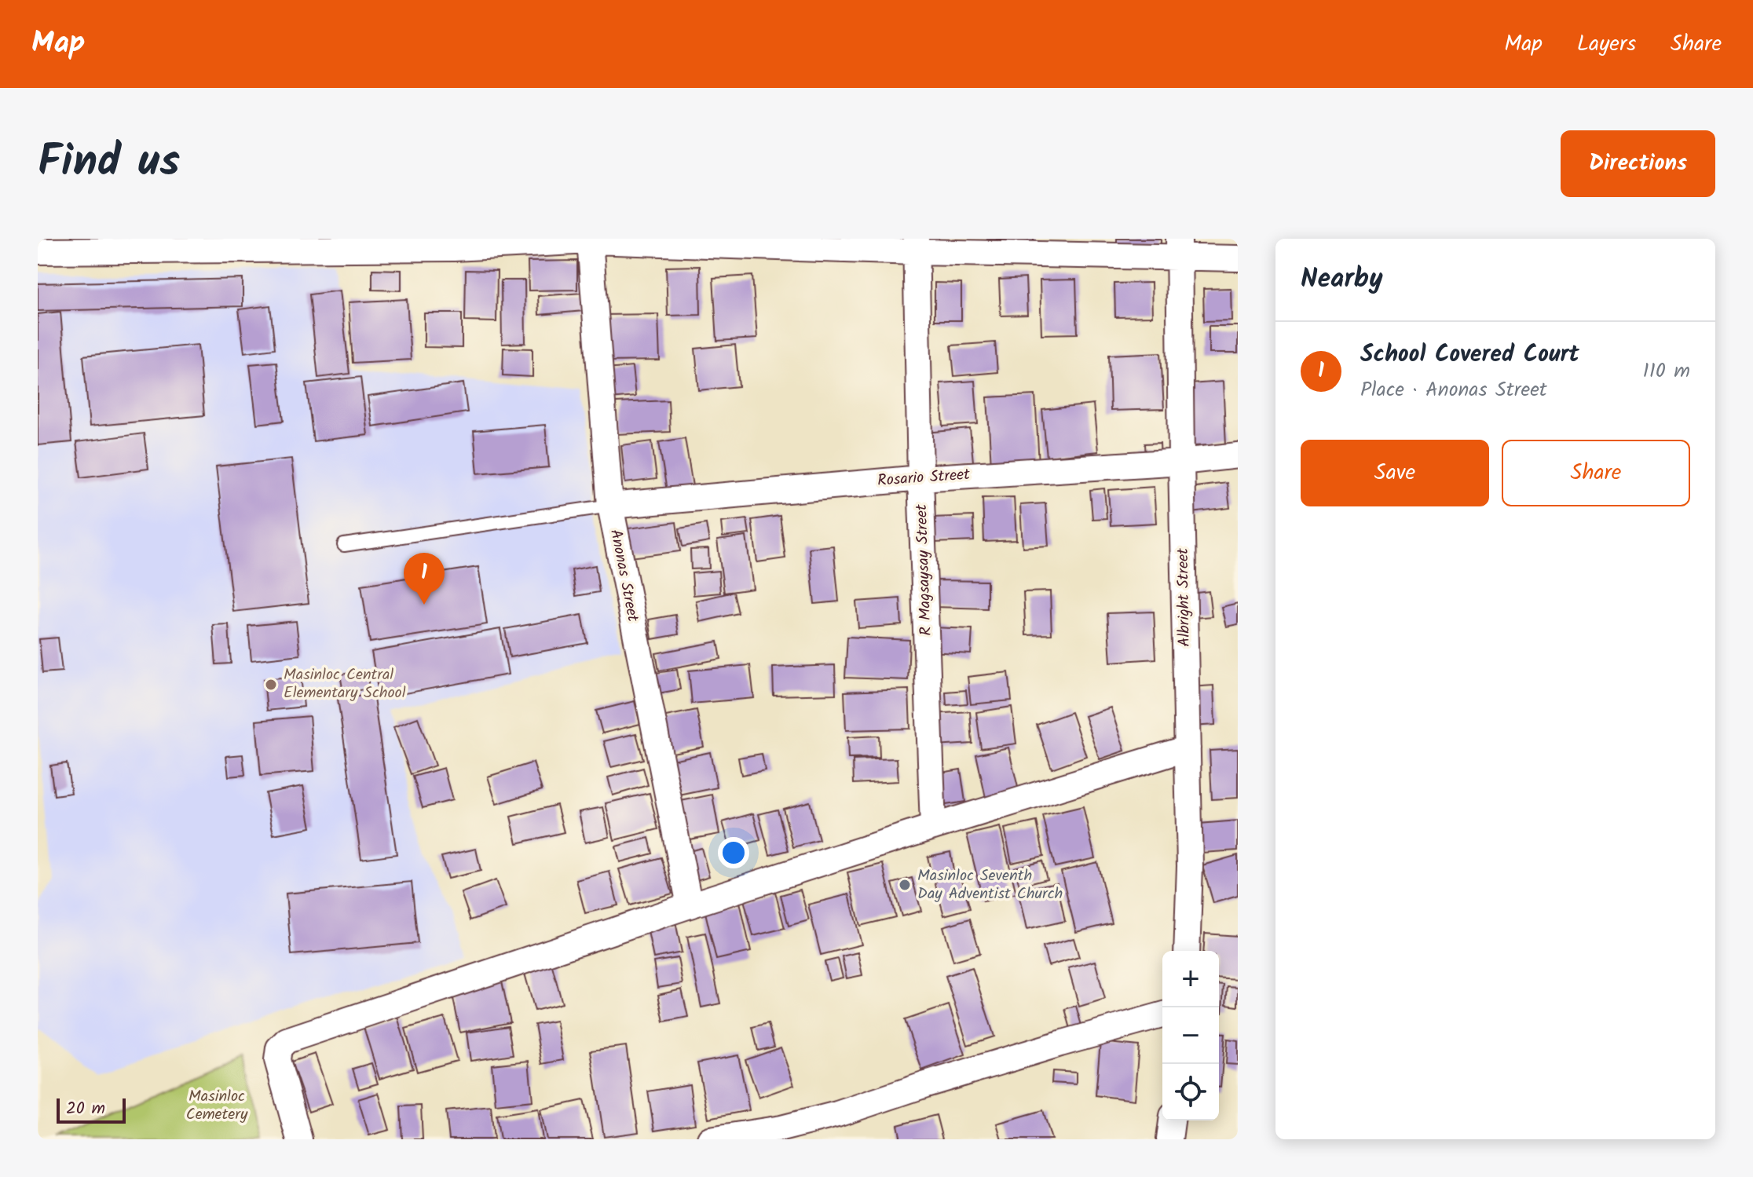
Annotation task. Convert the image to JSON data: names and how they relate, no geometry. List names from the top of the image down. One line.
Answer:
{"streets":{"street":["Rosario Street","R Magsaysay Street","Anonas Street","Albright Street"]},"crossings":[["Rosario Street","R Magsaysay Street"],["Rosario Street","Anonas Street"],["Rosario Street","Albright Street"]],"parks":["Masinloc Cemetery"],"places":["Masinloc Central Elementary School","Masinloc Seventh Day Adventist Church"],"scale_bar":"20 m","page":{"header":"Map","nav":["Map","Layers","Share"],"title":"Find us","buttons":["Directions",["Save","Share"]],"heading":"Nearby","list":[{"mark":"1","name":"School Covered Court","note":"Place · Anonas Street","value":"110 m"}],"pins":"1","map_buttons":["+","−"],"scale":"20 m"}}
